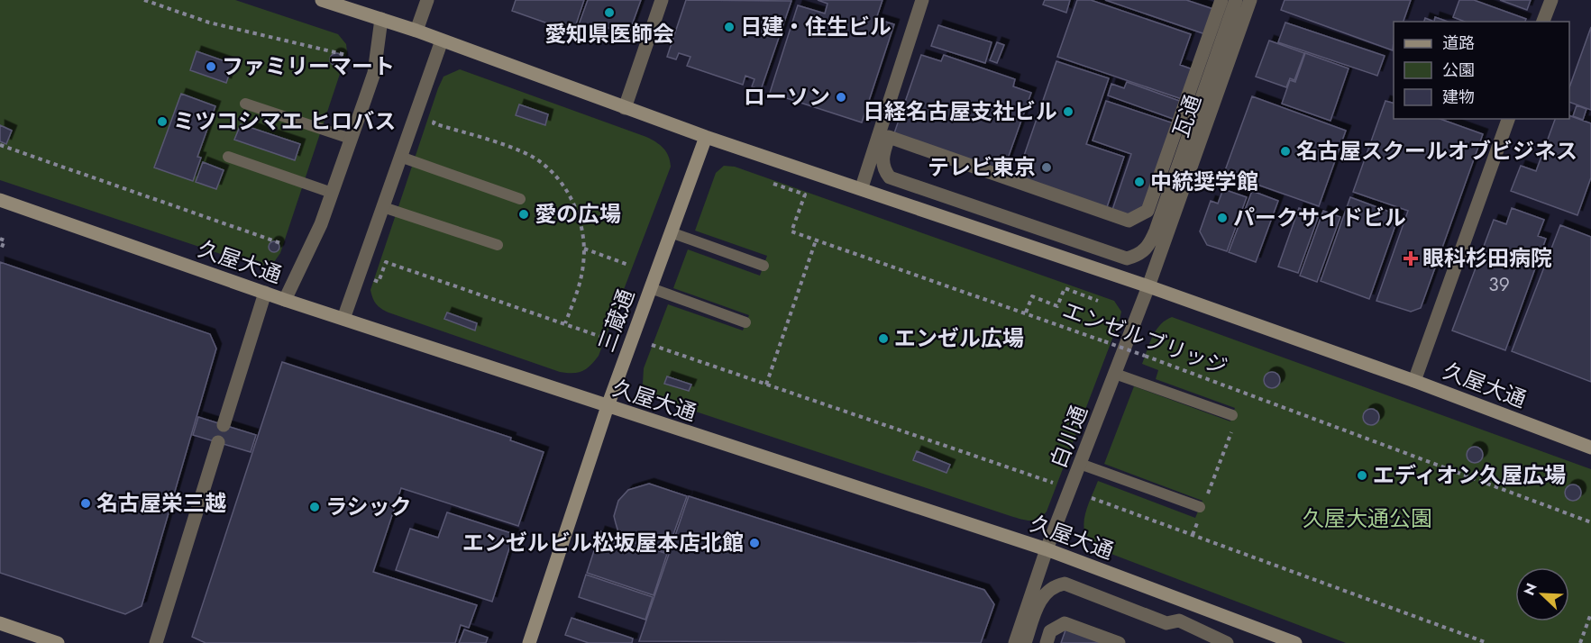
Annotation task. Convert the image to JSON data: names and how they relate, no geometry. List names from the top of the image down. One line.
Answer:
{"streets":{"street":["瓦通","久屋大通","三蔵通","白川通"],"path":["エンゼルブリッジ"]},"crossings":[["瓦通","白川通"],["久屋大通","三蔵通"],["久屋大通","白川通"]],"parks":["久屋大通公園"],"places":{"other":["愛知県医師会","日建・住生ビル","ファミリーマート","ローソン","日経名古屋支社ビル","ミツコシマエ ヒロバス","名古屋スクールオブビジネス","テレビ東京","中統奨学館","愛の広場","パークサイドビル","エンゼル広場","エディオン久屋広場","名古屋栄三越","ラシック","エンゼルビル松坂屋本店北館"],"health":["眼科杉田病院"]},"house_numbers":["39"],"legend":["道路","公園","建物"],"north":"top left"}
